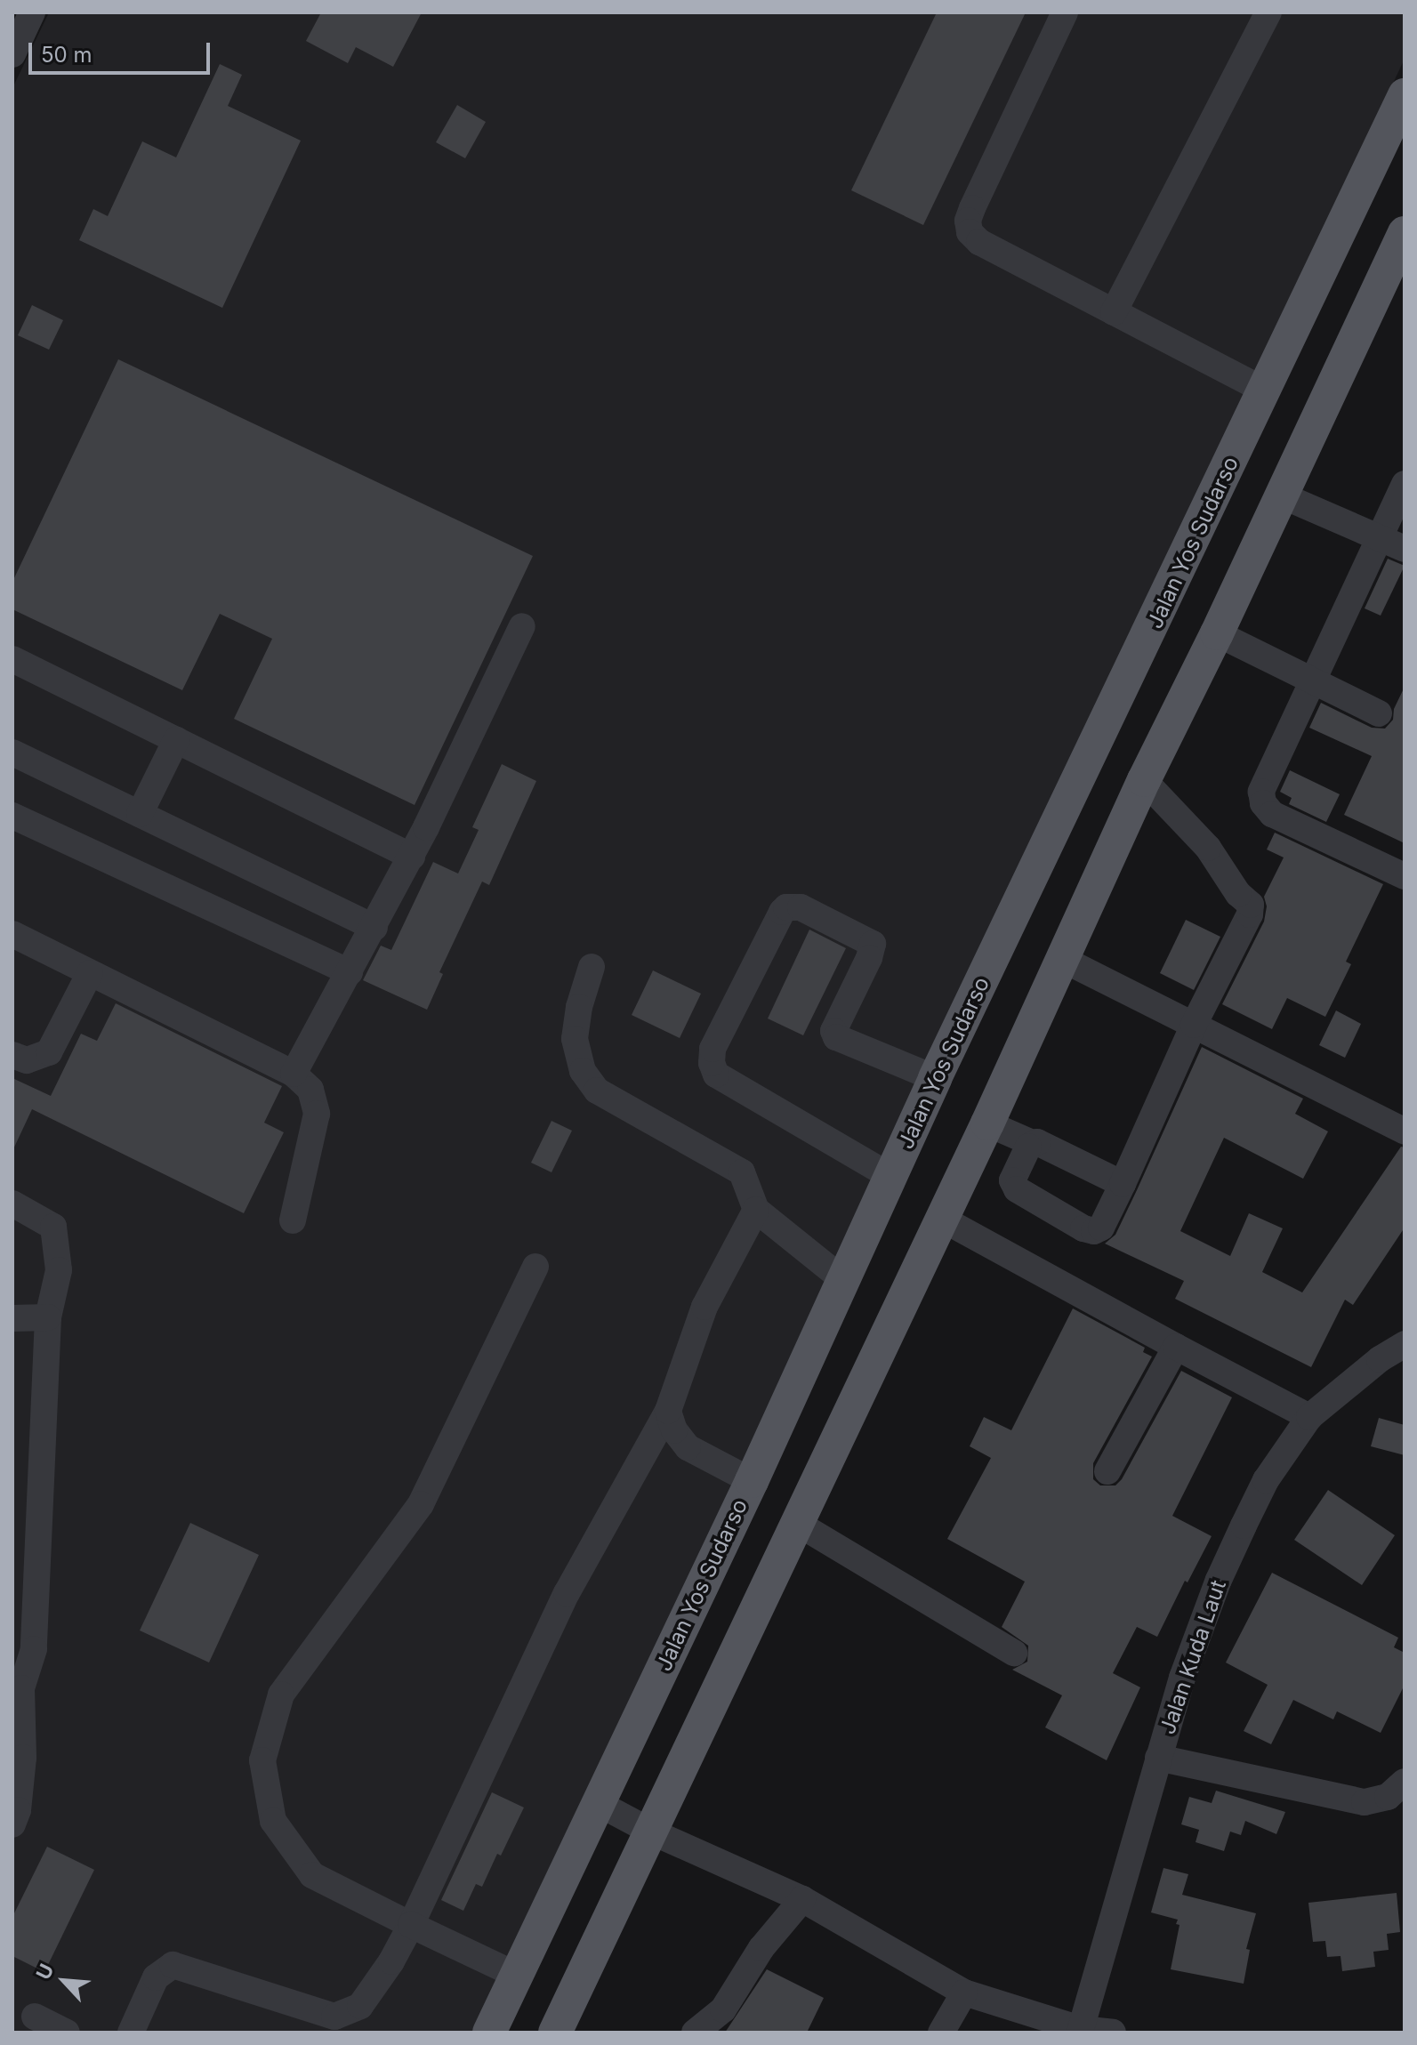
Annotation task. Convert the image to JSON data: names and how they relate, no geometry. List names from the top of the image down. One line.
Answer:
{"streets":{"main road":["Jalan Yos Sudarso"],"street":["Jalan Kuda Laut"]},"scale_bar":"50 m","north":"top left"}
